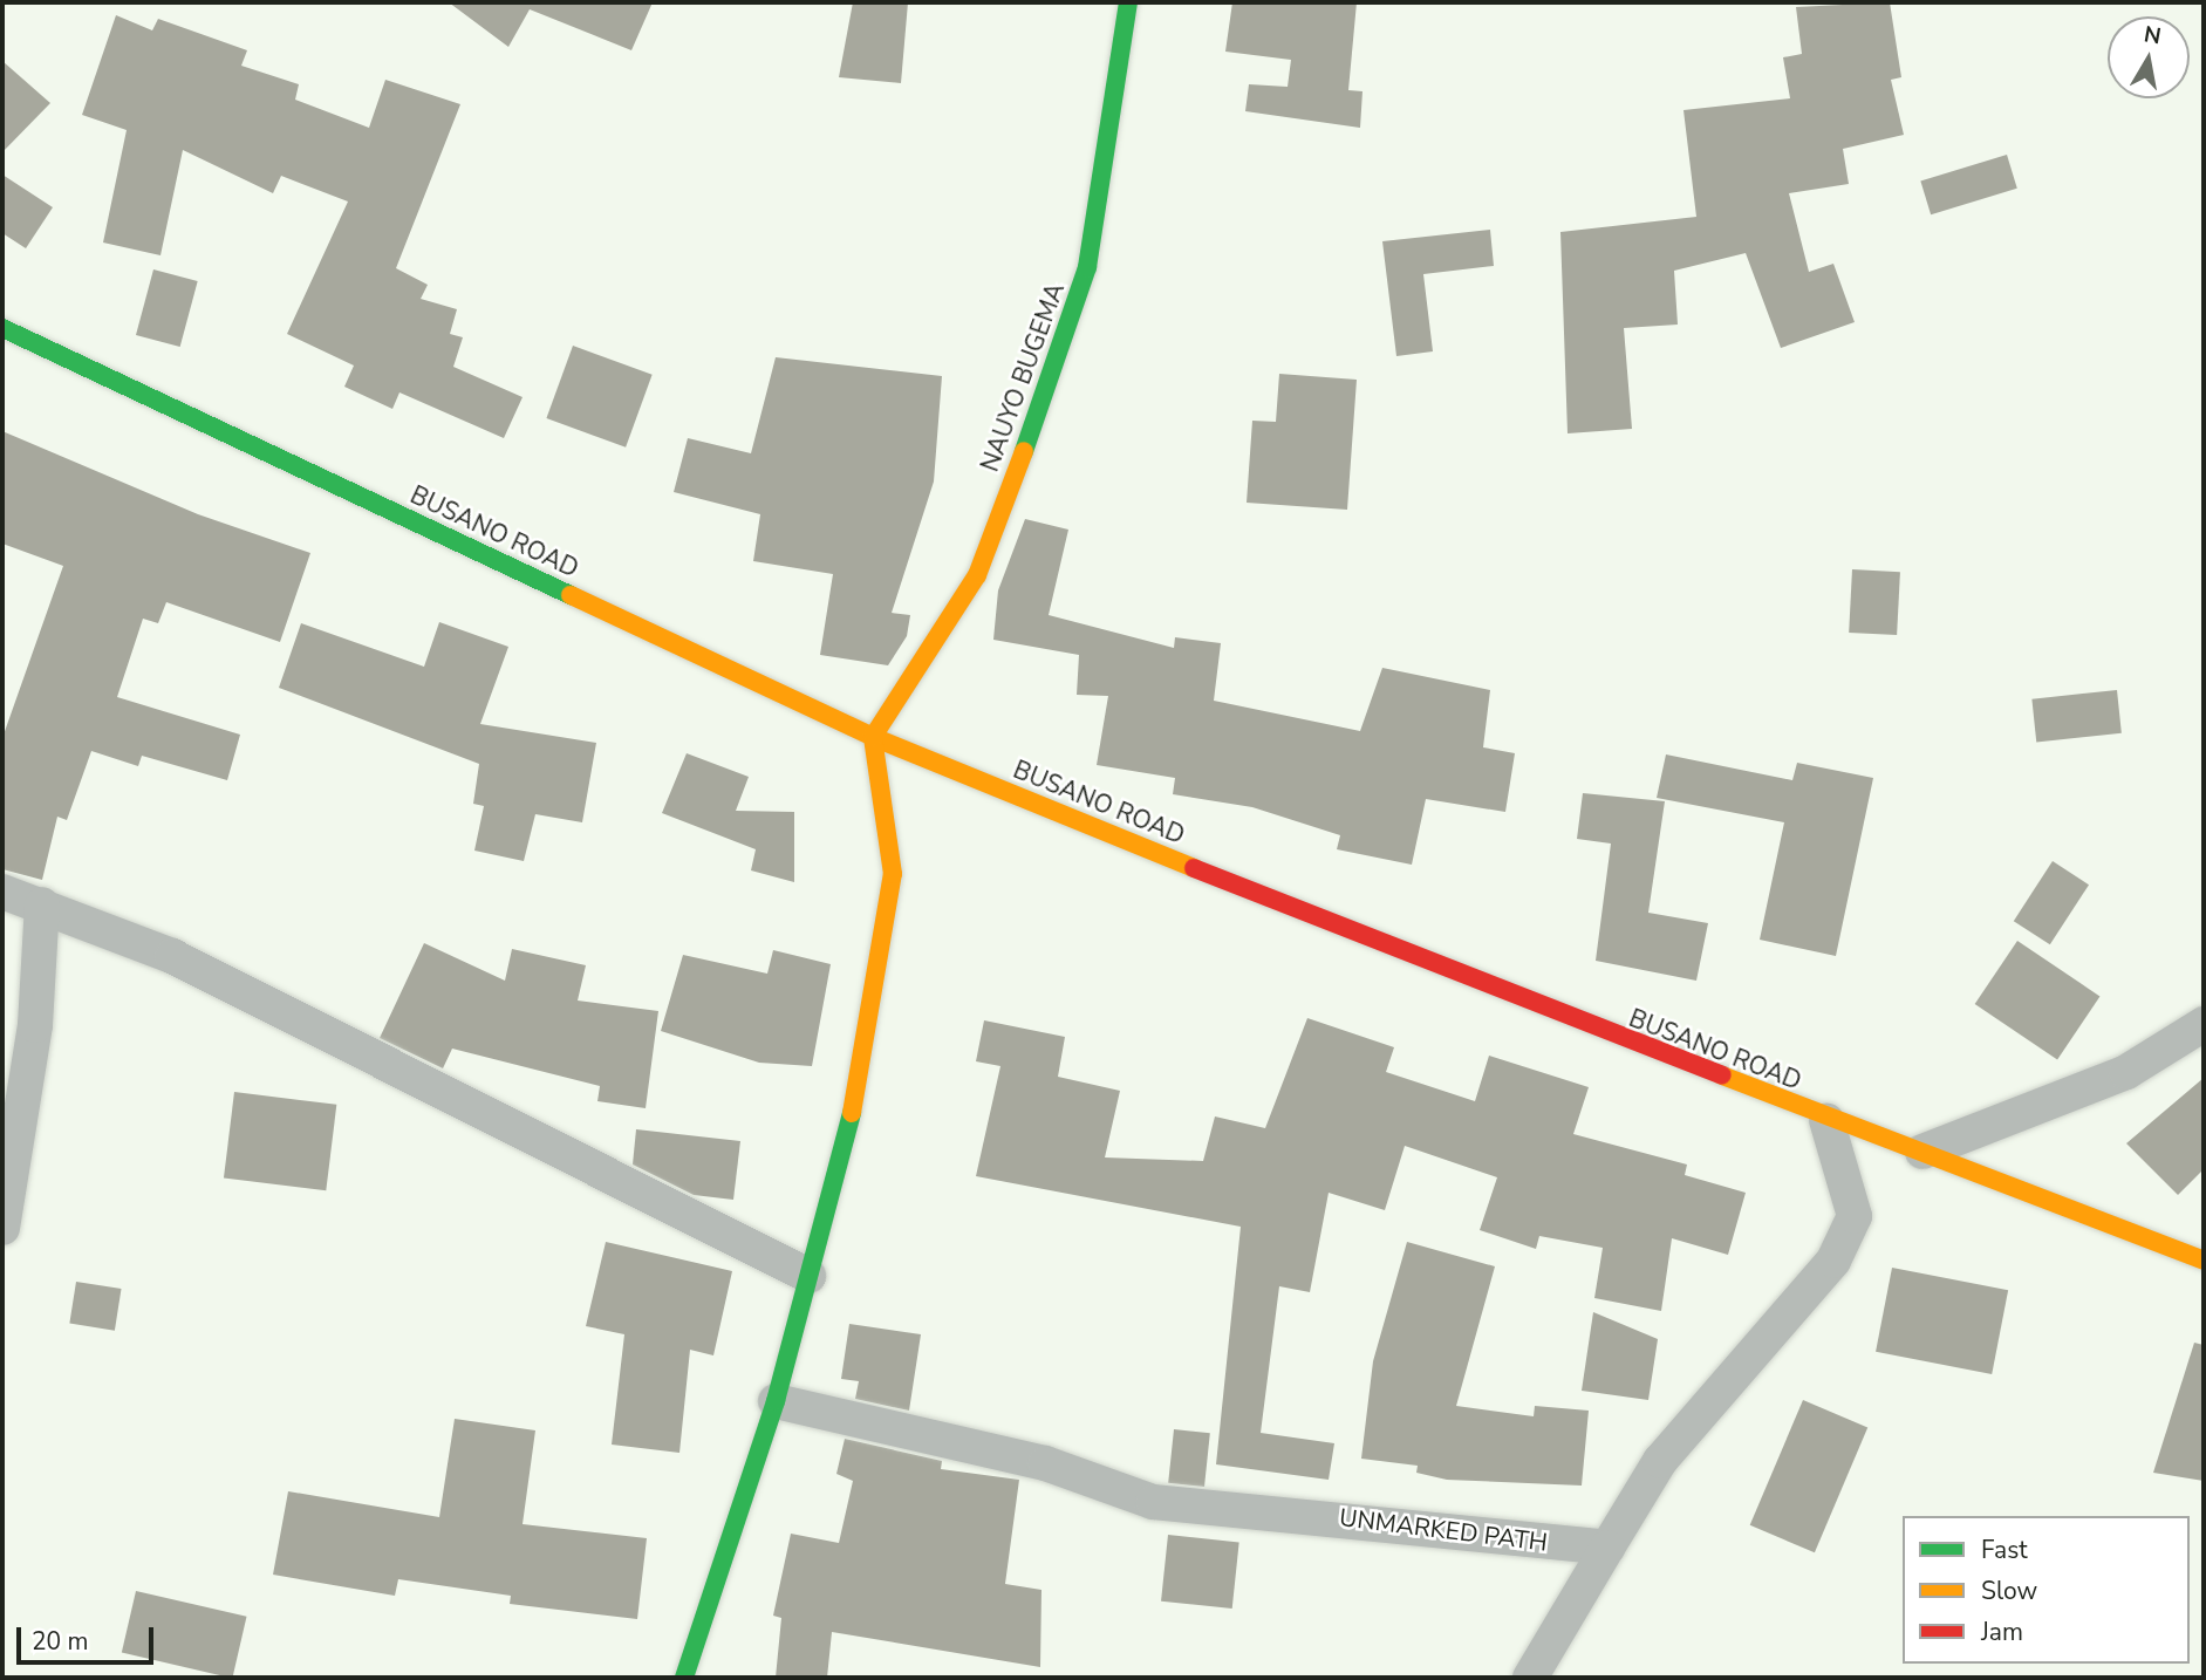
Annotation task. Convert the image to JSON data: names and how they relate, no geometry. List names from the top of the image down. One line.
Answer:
{"streets":{"street":["NAUYO BUGEMA","BUSANO ROAD","UNMARKED PATH"]},"crossings":[["NAUYO BUGEMA","BUSANO ROAD"]],"legend":["Fast","Slow","Jam"],"scale_bar":"20 m","north":"top"}
